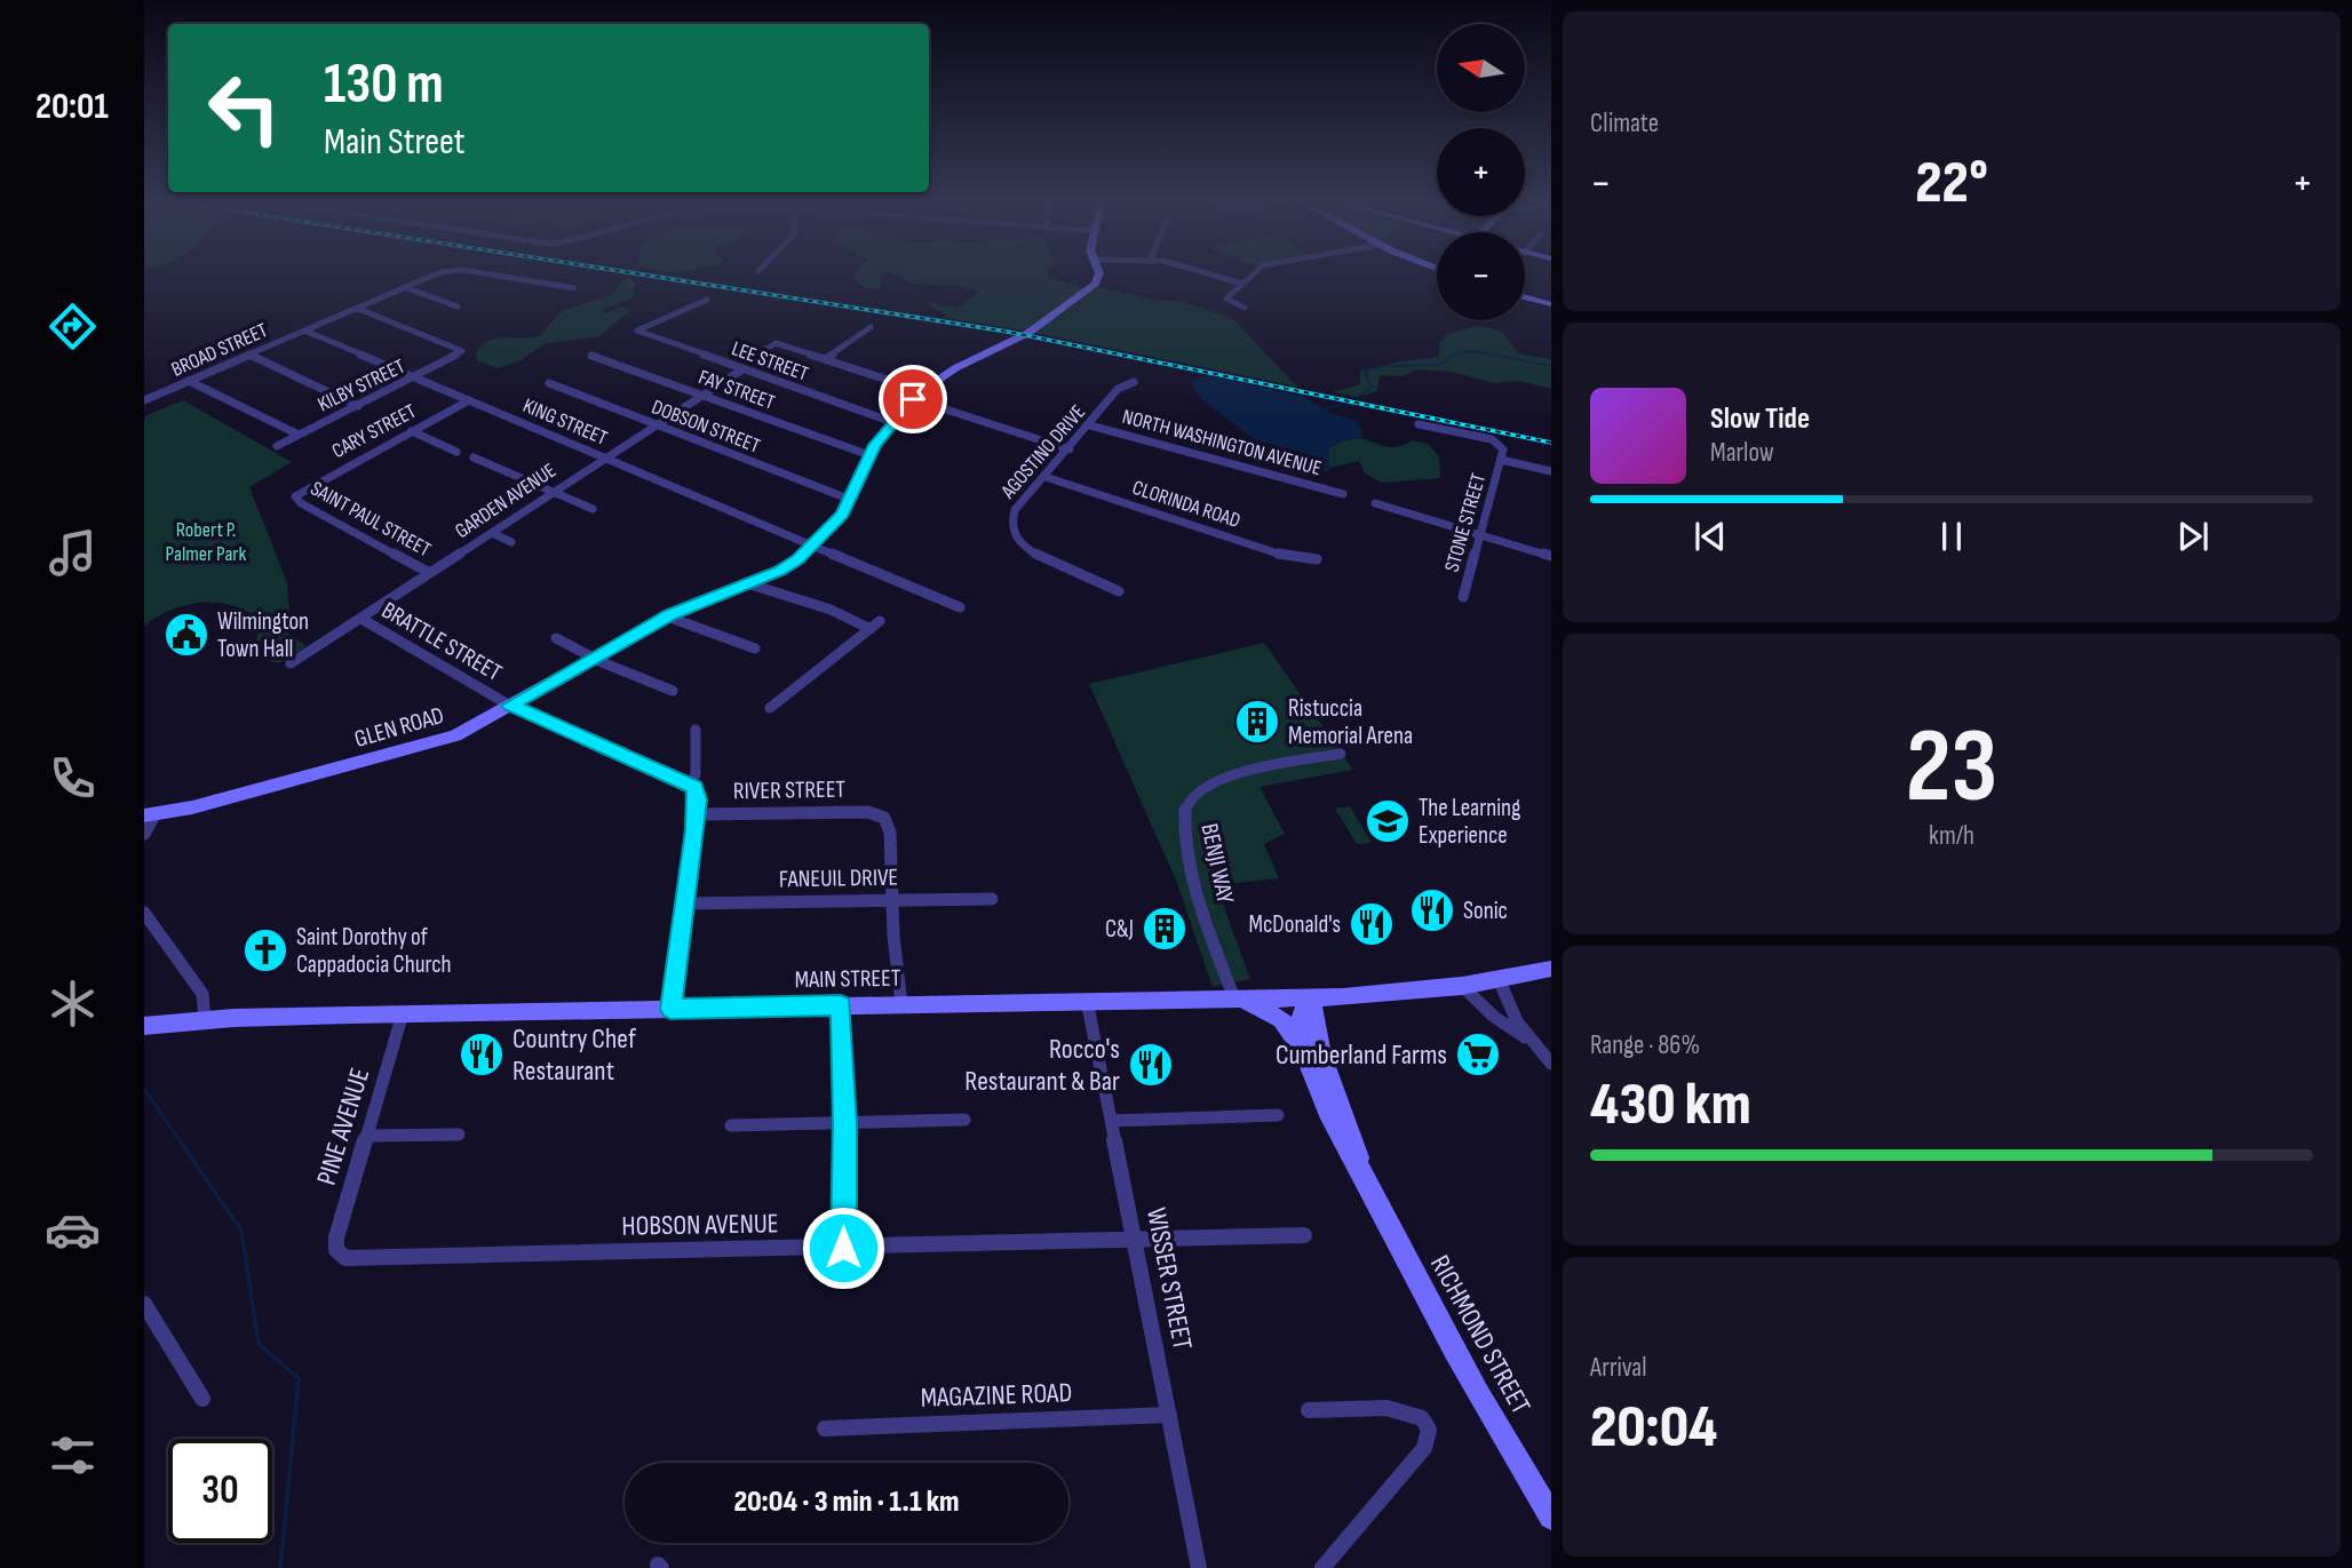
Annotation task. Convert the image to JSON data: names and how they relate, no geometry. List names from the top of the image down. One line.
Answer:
{"streets":{"street":["BROAD STREET","LEE STREET","KILBY STREET","FAY STREET","KING STREET","DOBSON STREET","CARY STREET","NORTH WASHINGTON AVENUE","AGOSTINO DRIVE","GARDEN AVENUE","CLORINDA ROAD","SAINT PAUL STREET","STONE STREET","BRATTLE STREET","GLEN ROAD","RIVER STREET","BENJI WAY","FANEUIL DRIVE","MAIN STREET","PINE AVENUE","HOBSON AVENUE","WISSER STREET","RICHMOND STREET","MAGAZINE ROAD"]},"crossings":[["BROAD STREET","KILBY STREET"],["BROAD STREET","KING STREET"],["LEE STREET","GARDEN AVENUE"],["LEE STREET","GLEN ROAD"],["KILBY STREET","KING STREET"],["FAY STREET","GARDEN AVENUE"],["FAY STREET","GLEN ROAD"],["KING STREET","CARY STREET"],["KING STREET","GARDEN AVENUE"],["KING STREET","GLEN ROAD"],["DOBSON STREET","GARDEN AVENUE"],["DOBSON STREET","GLEN ROAD"],["CARY STREET","SAINT PAUL STREET"],["NORTH WASHINGTON AVENUE","AGOSTINO DRIVE"],["AGOSTINO DRIVE","CLORINDA ROAD"],["GARDEN AVENUE","SAINT PAUL STREET"],["GARDEN AVENUE","BRATTLE STREET"],["BRATTLE STREET","GLEN ROAD"],["RIVER STREET","FANEUIL DRIVE"],["BENJI WAY","MAIN STREET"],["MAIN STREET","PINE AVENUE"],["MAIN STREET","WISSER STREET"],["MAIN STREET","RICHMOND STREET"],["PINE AVENUE","HOBSON AVENUE"],["HOBSON AVENUE","WISSER STREET"],["WISSER STREET","MAGAZINE ROAD"]],"parks":["Robert P. Palmer Park"],"places":{"public building":["Wilmington Town Hall"],"building":["Ristuccia Memorial Arena","C&J"],"school or university":["The Learning Experience"],"restaurant":["Sonic","McDonald's","Country Chef Restaurant","Rocco's Restaurant & Bar"],"church":["Saint Dorothy of Cappadocia Church"],"supermarket":["Cumberland Farms"]},"north":"left","page":{"tabs":"20:01","tile":["Climate",["23","km/h"],["Range · 86%","430 km"],["Arrival","20:04"]],"map_buttons":["+","−"],"turn":["130 m","Main Street"],"heat":["−","22°","+"],"song":["Slow Tide","Marlow"],"limit":"30","trip":"20:04 · 3 min · 1.1 km"}}
